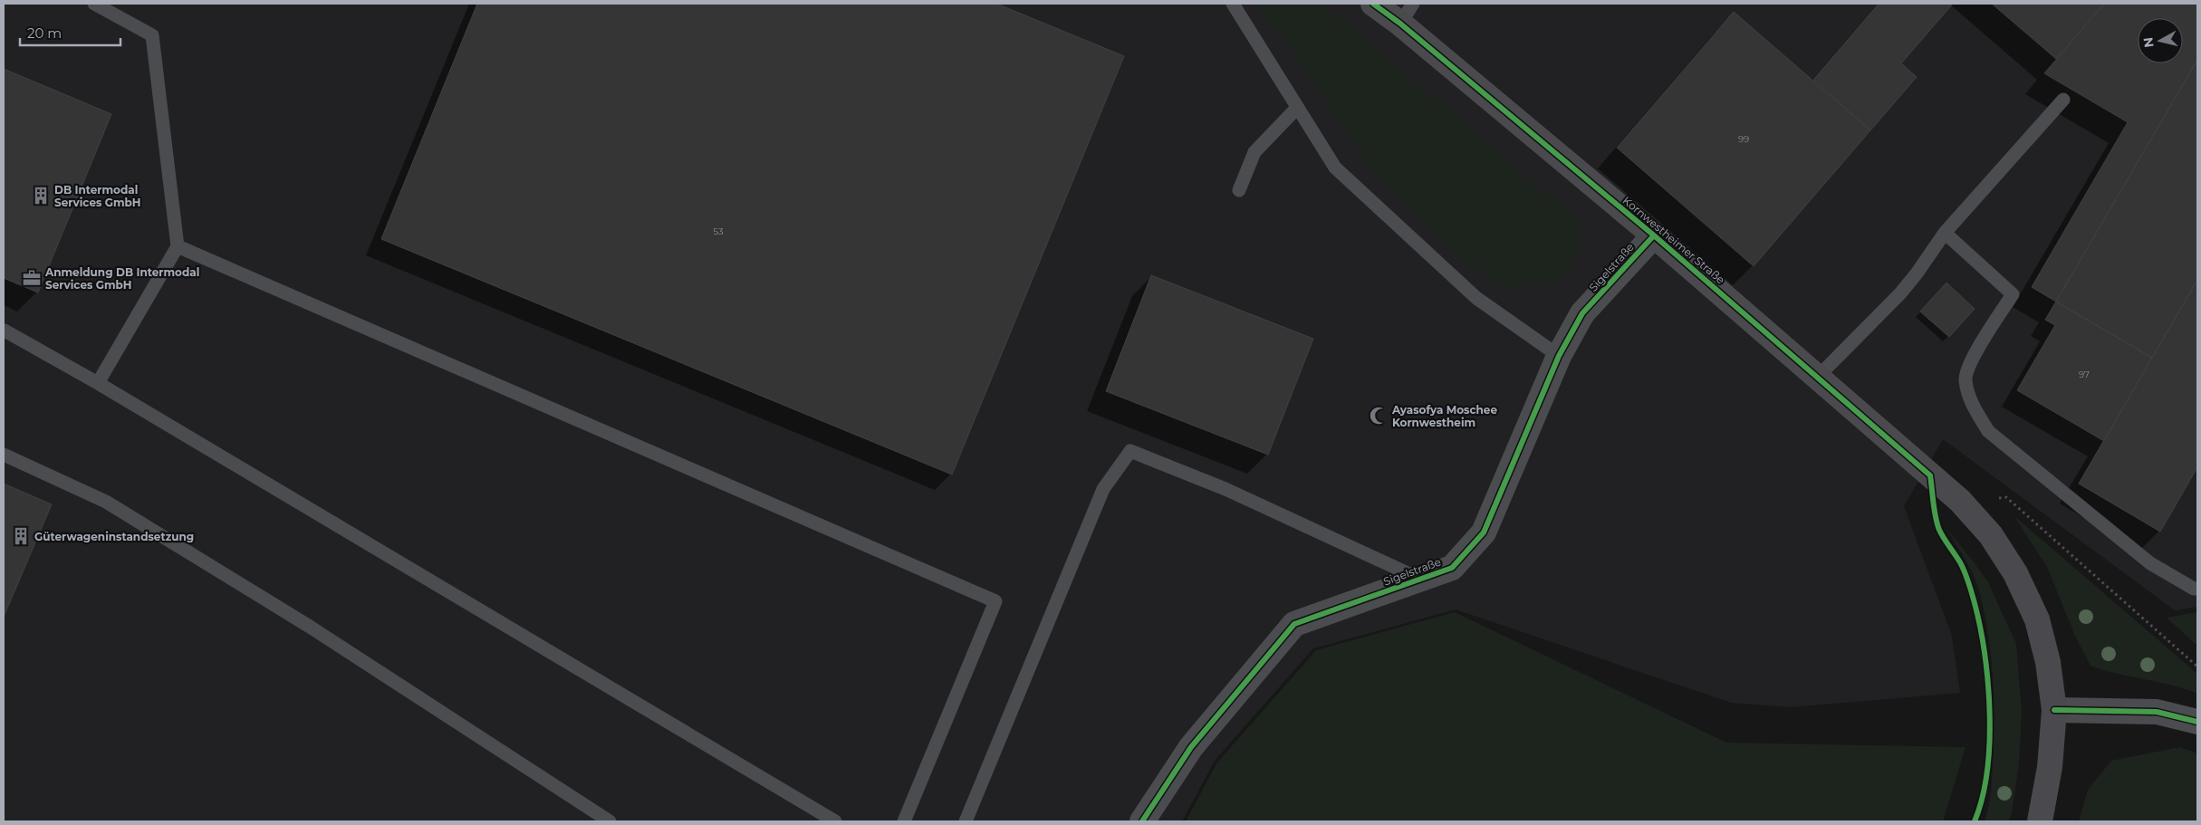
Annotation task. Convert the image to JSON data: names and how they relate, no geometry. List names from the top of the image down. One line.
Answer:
{"streets":{"main road":["Kornwestheimer Straße"],"street":["Sigelstraße"]},"crossings":[["Kornwestheimer Straße","Sigelstraße"]],"places":{"building":["DB Intermodal Services GmbH","Güterwageninstandsetzung"],"office":["Anmeldung DB Intermodal Services GmbH"],"mosque":["Ayasofya Moschee Kornwestheim"]},"house_numbers":["99","53","97"],"scale_bar":"20 m","north":"left"}
